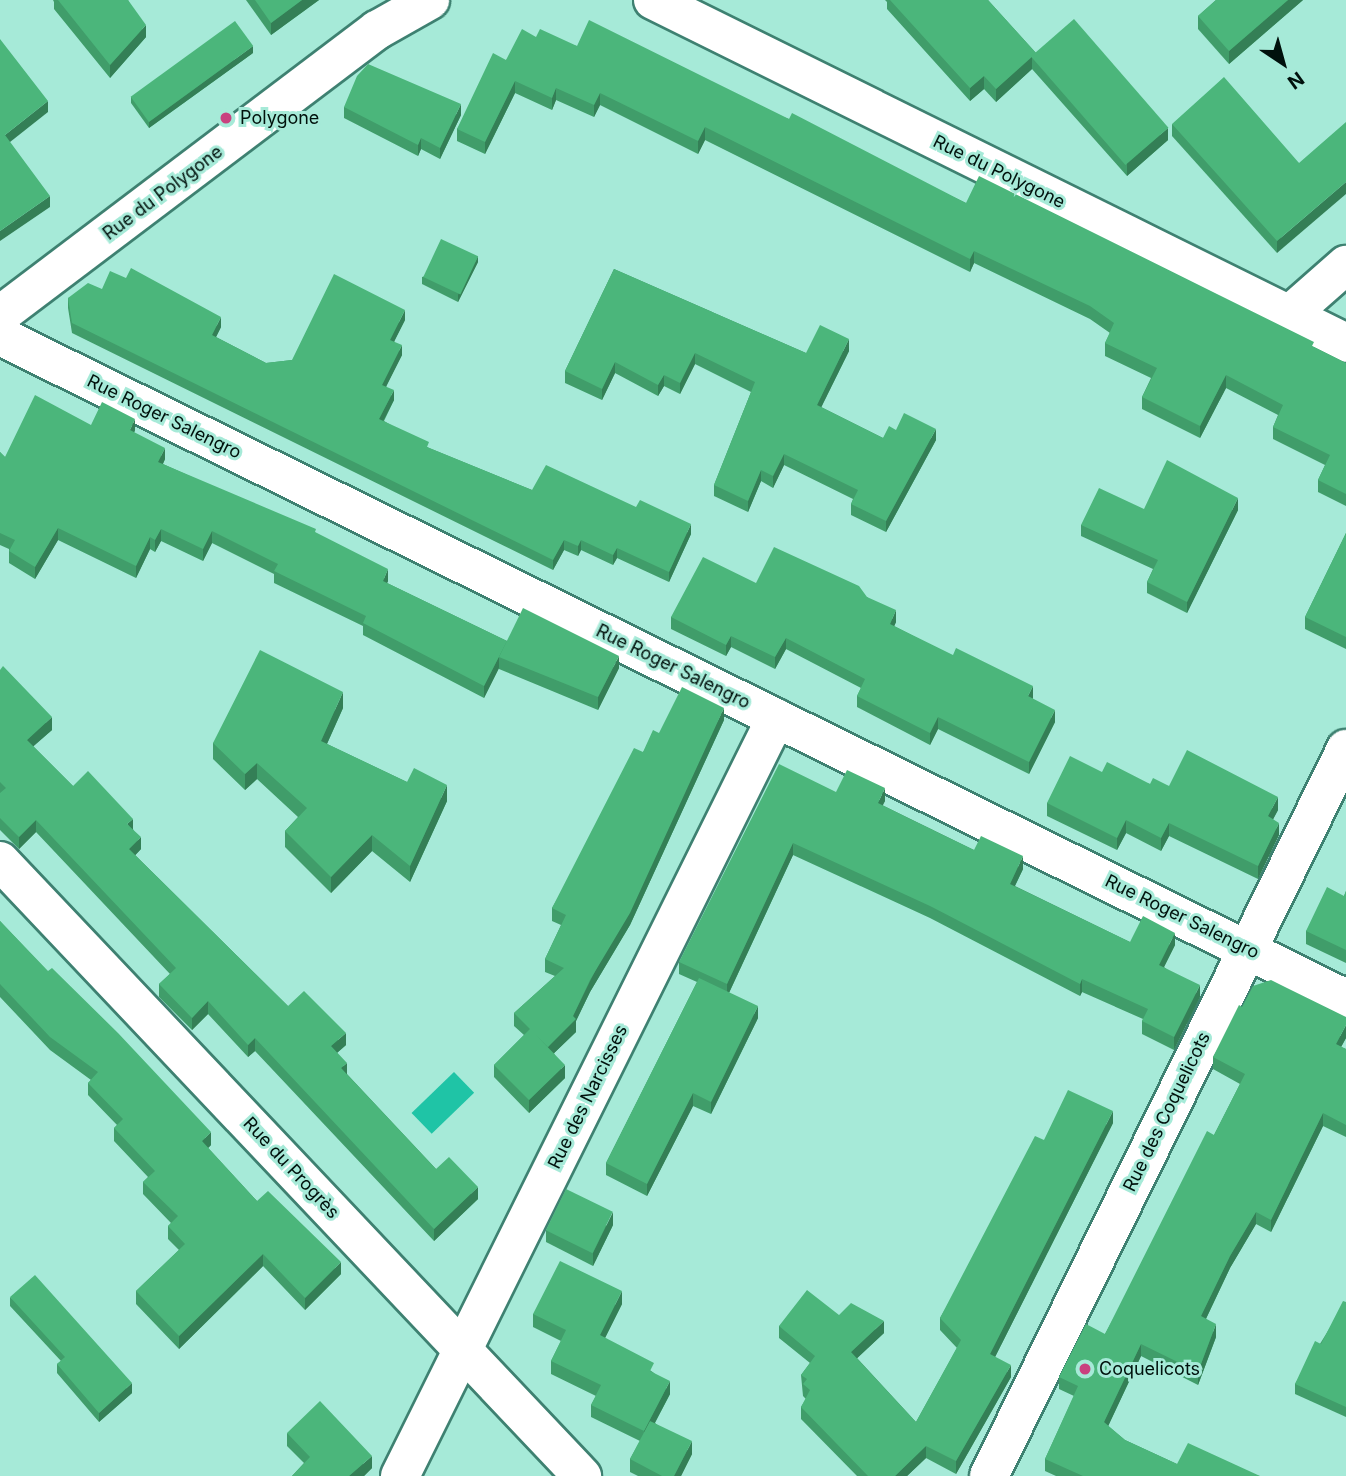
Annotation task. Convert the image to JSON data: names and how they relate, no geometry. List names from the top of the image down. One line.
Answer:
{"streets":{"street":["Rue du Polygone","Rue Roger Salengro","Rue des Narcisses","Rue des Coquelicots","Rue du Progrès"]},"crossings":[["Rue Roger Salengro","Rue des Narcisses"],["Rue Roger Salengro","Rue des Coquelicots"],["Rue des Narcisses","Rue du Progrès"]],"places":["Polygone","Coquelicots"],"north":"bottom right"}
